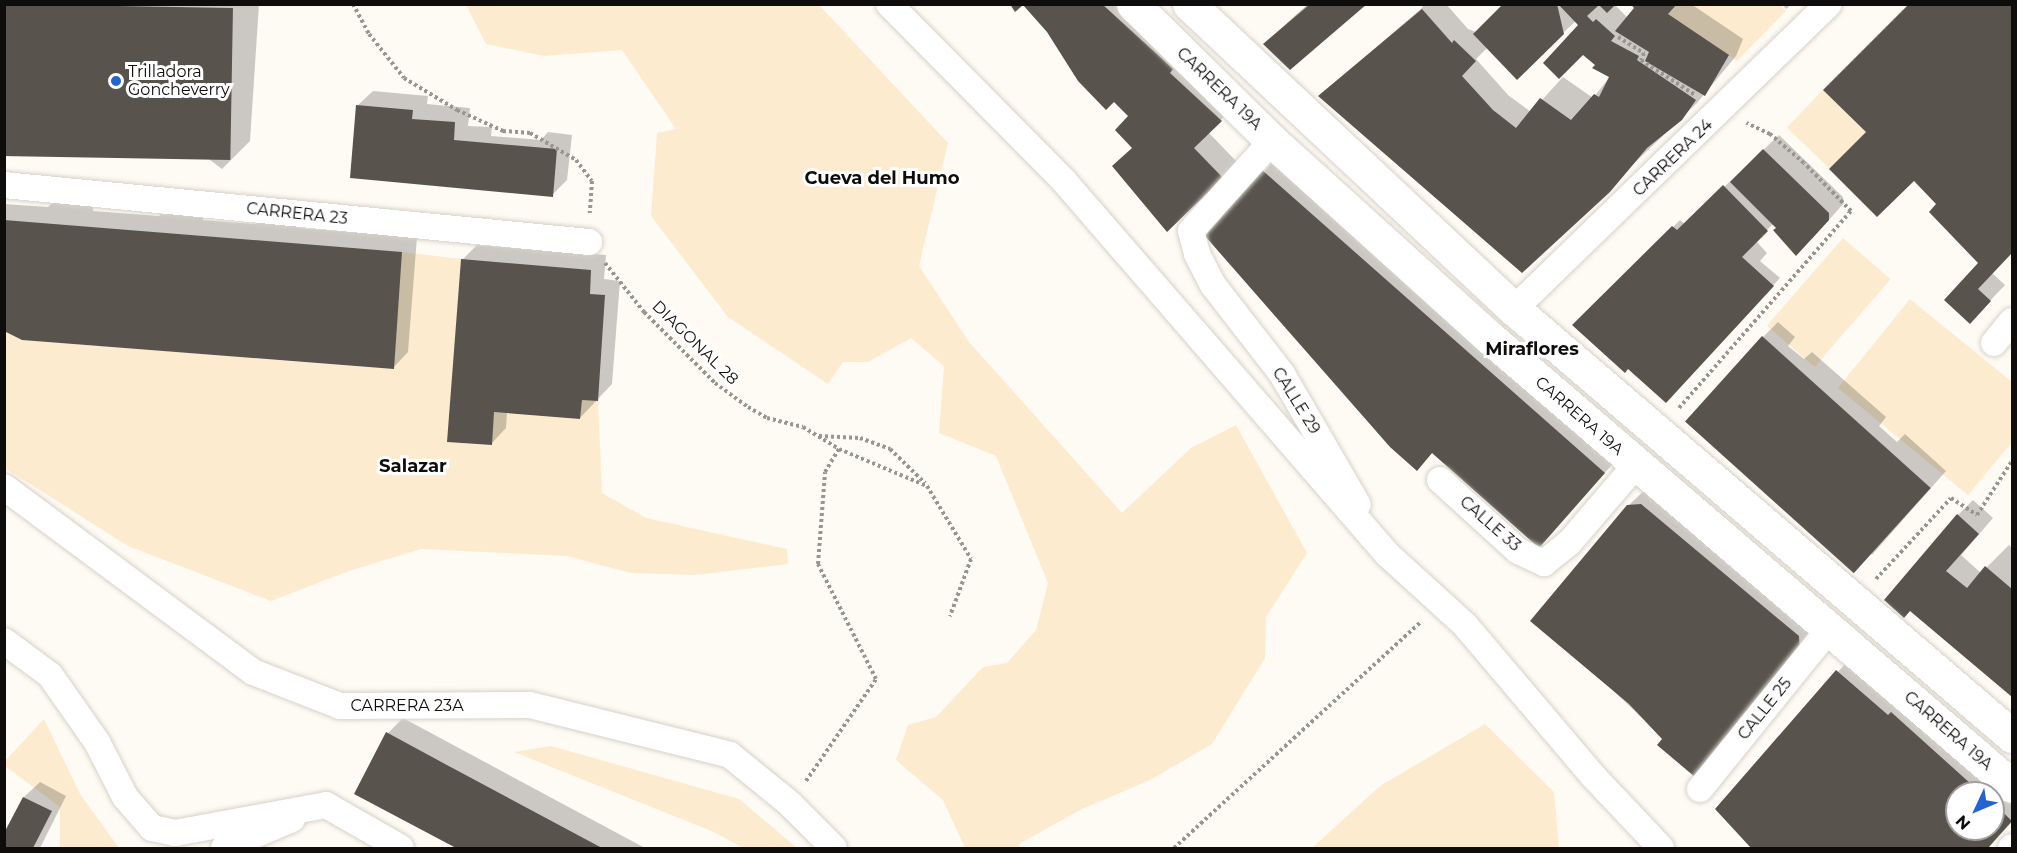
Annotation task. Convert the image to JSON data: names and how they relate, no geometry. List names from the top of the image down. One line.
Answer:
{"streets":{"main road":["CARRERA 19A"],"street":["CARRERA 24","CARRERA 23","CALLE 29","CALLE 33","CARRERA 23A","CALLE 25"],"path":["DIAGONAL 28"]},"crossings":[["CARRERA 19A","CALLE 29"],["CARRERA 19A","CALLE 33"],["CARRERA 19A","CALLE 25"],["CARRERA 23","DIAGONAL 28"]],"districts":["Cueva del Humo","Miraflores","Salazar"],"places":["Trilladora Goncheverry"],"north":"bottom left"}
